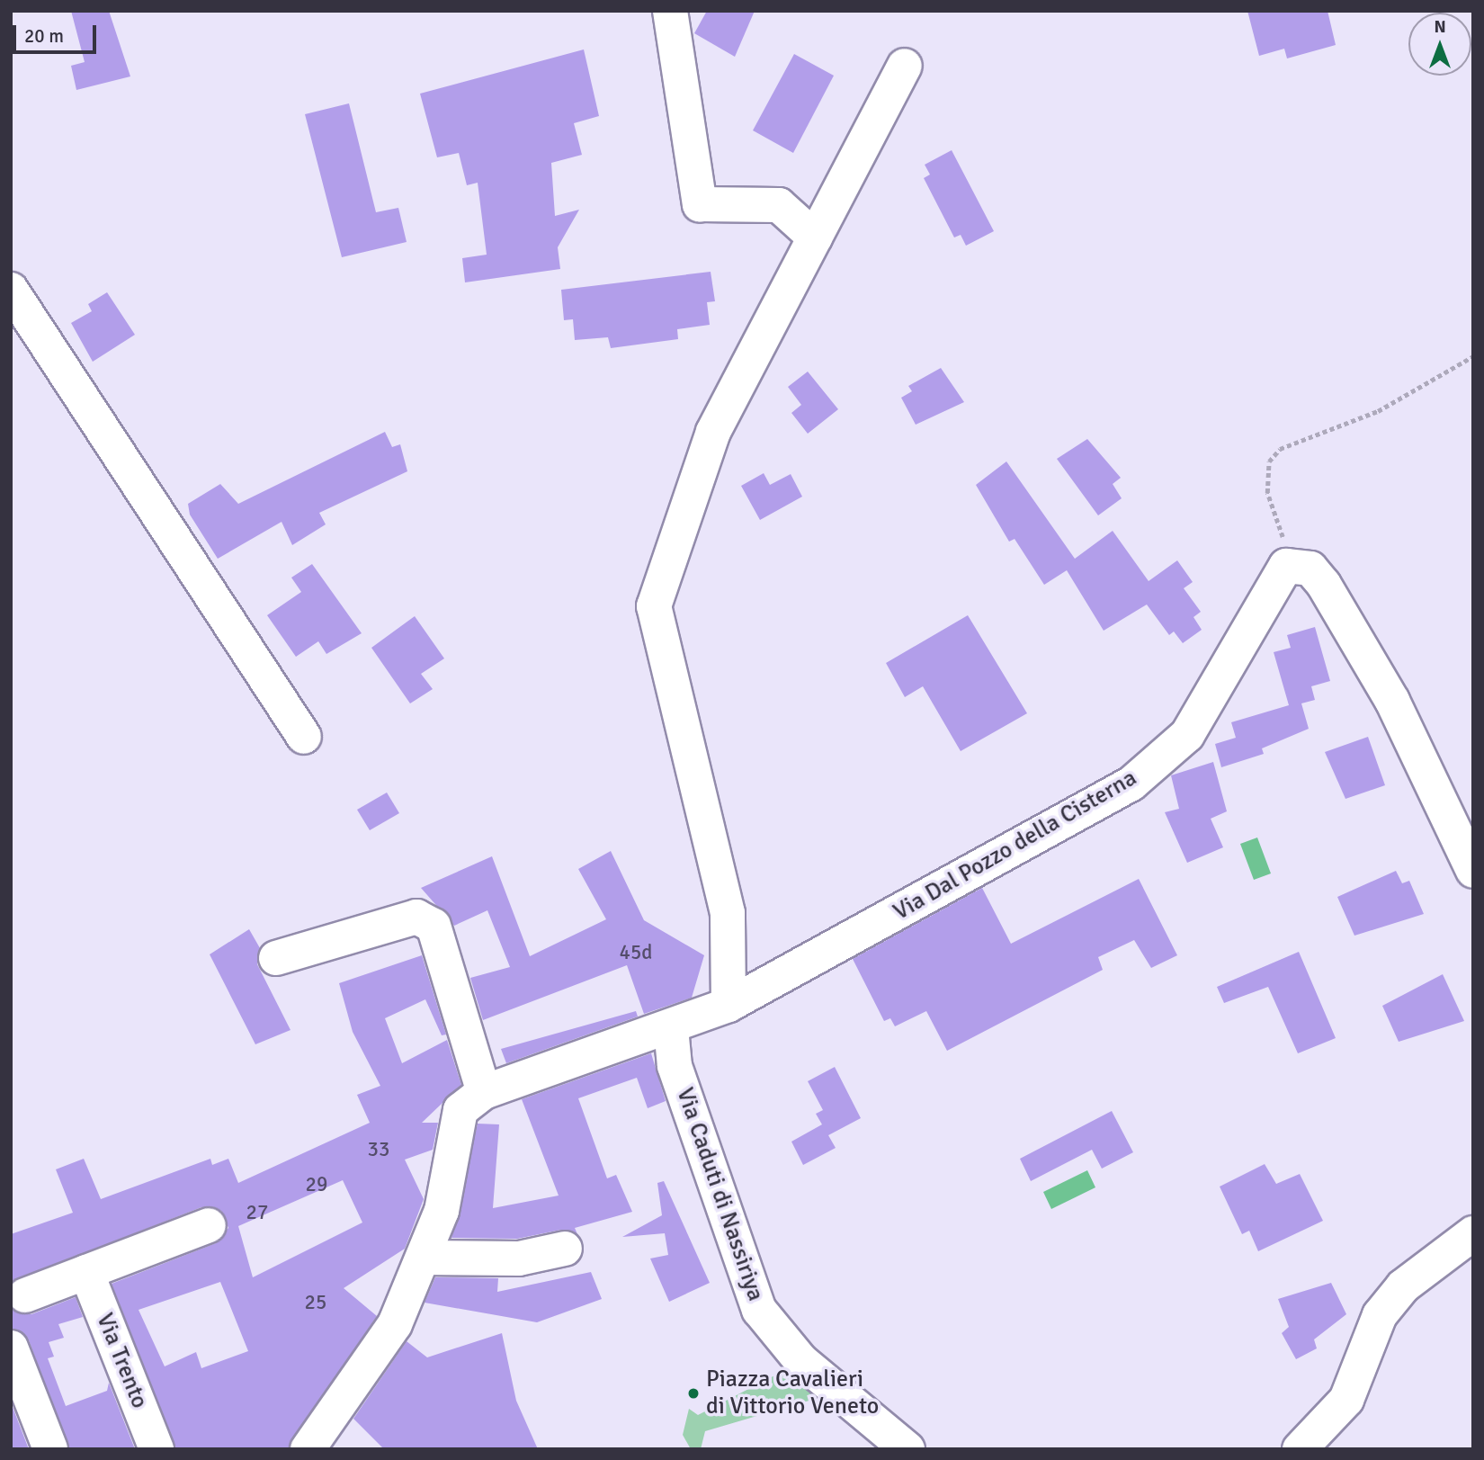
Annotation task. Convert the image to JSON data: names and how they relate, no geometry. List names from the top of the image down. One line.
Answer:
{"streets":{"street":["Via Dal Pozzo della Cisterna","Via Caduti di Nassiriya","Via Trento"]},"crossings":[["Via Dal Pozzo della Cisterna","Via Caduti di Nassiriya"]],"places":["Piazza Cavalieri di Vittorio Veneto"],"house_numbers":["45d","33","29","27","25"],"scale_bar":"20 m","north":"top"}
